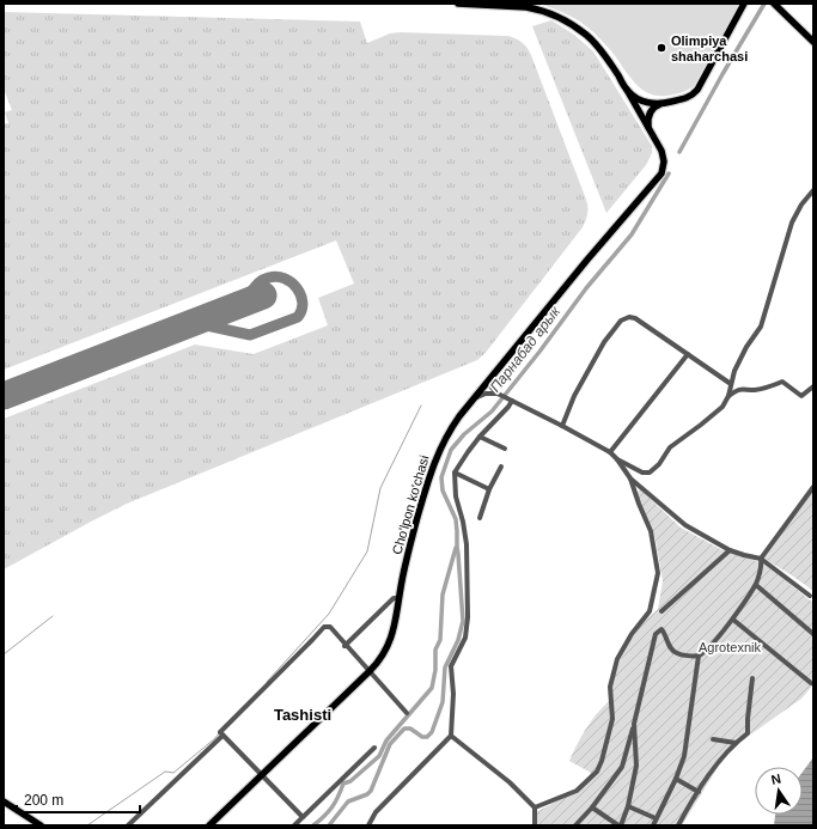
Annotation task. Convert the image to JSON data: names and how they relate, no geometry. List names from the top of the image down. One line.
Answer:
{"streets":{"main road":["Cho'lpon ko'chasi"]},"districts":["Tashisti"],"water":["Парнабад арык"],"parks":["Agrotexnik"],"places":["Olimpiya shaharchasi"],"scale_bar":"200 m","north":"top"}
